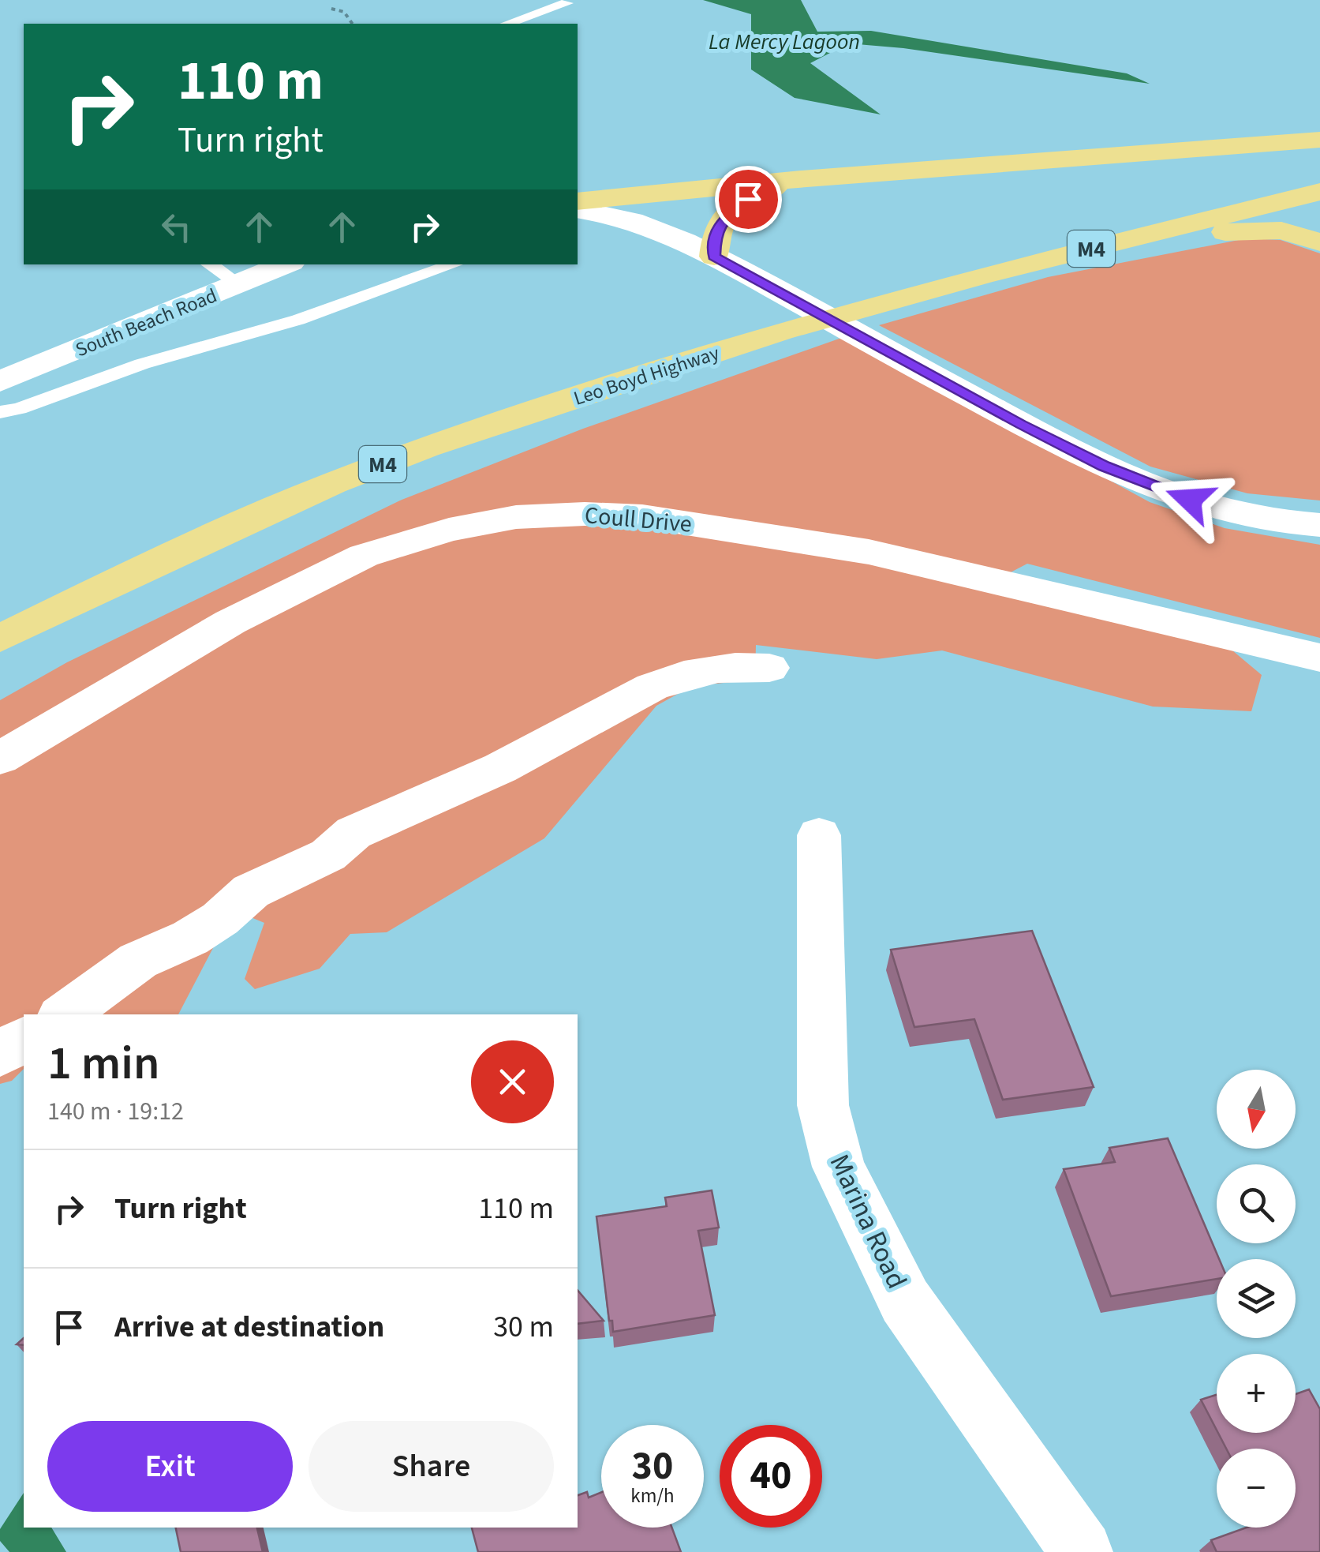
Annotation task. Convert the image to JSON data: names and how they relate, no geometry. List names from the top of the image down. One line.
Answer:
{"streets":{"main road":["M4","Leo Boyd Highway"],"street":["South Beach Road","Coull Drive","Marina Road"]},"water":["La Mercy Lagoon"],"north":"bottom","page":{"turn":["110 m","Turn right"],"heading":["1 min","140 m · 19:12"],"map_buttons":["+","−"],"list":[{"name":"Turn right","value":"110 m"},{"name":"Arrive at destination","value":"30 m"}],"buttons":["Exit","Share"],"speed":"30 km/h","limit":"40"}}
